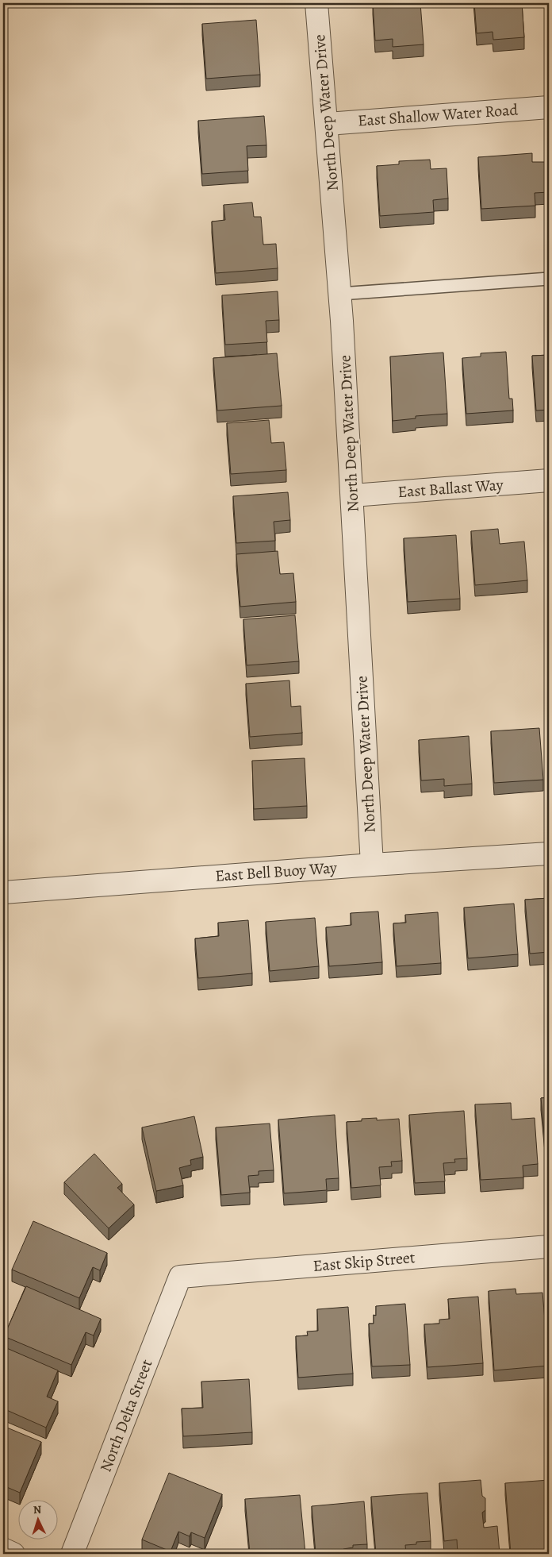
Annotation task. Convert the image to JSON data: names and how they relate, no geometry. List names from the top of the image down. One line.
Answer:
{"streets":{"street":["North Deep Water Drive","East Shallow Water Road","East Ballast Way","East Bell Buoy Way","East Skip Street","North Delta Street"]},"crossings":[["North Deep Water Drive","East Shallow Water Road"],["North Deep Water Drive","East Ballast Way"],["North Deep Water Drive","East Bell Buoy Way"],["East Skip Street","North Delta Street"]],"north":"top"}
